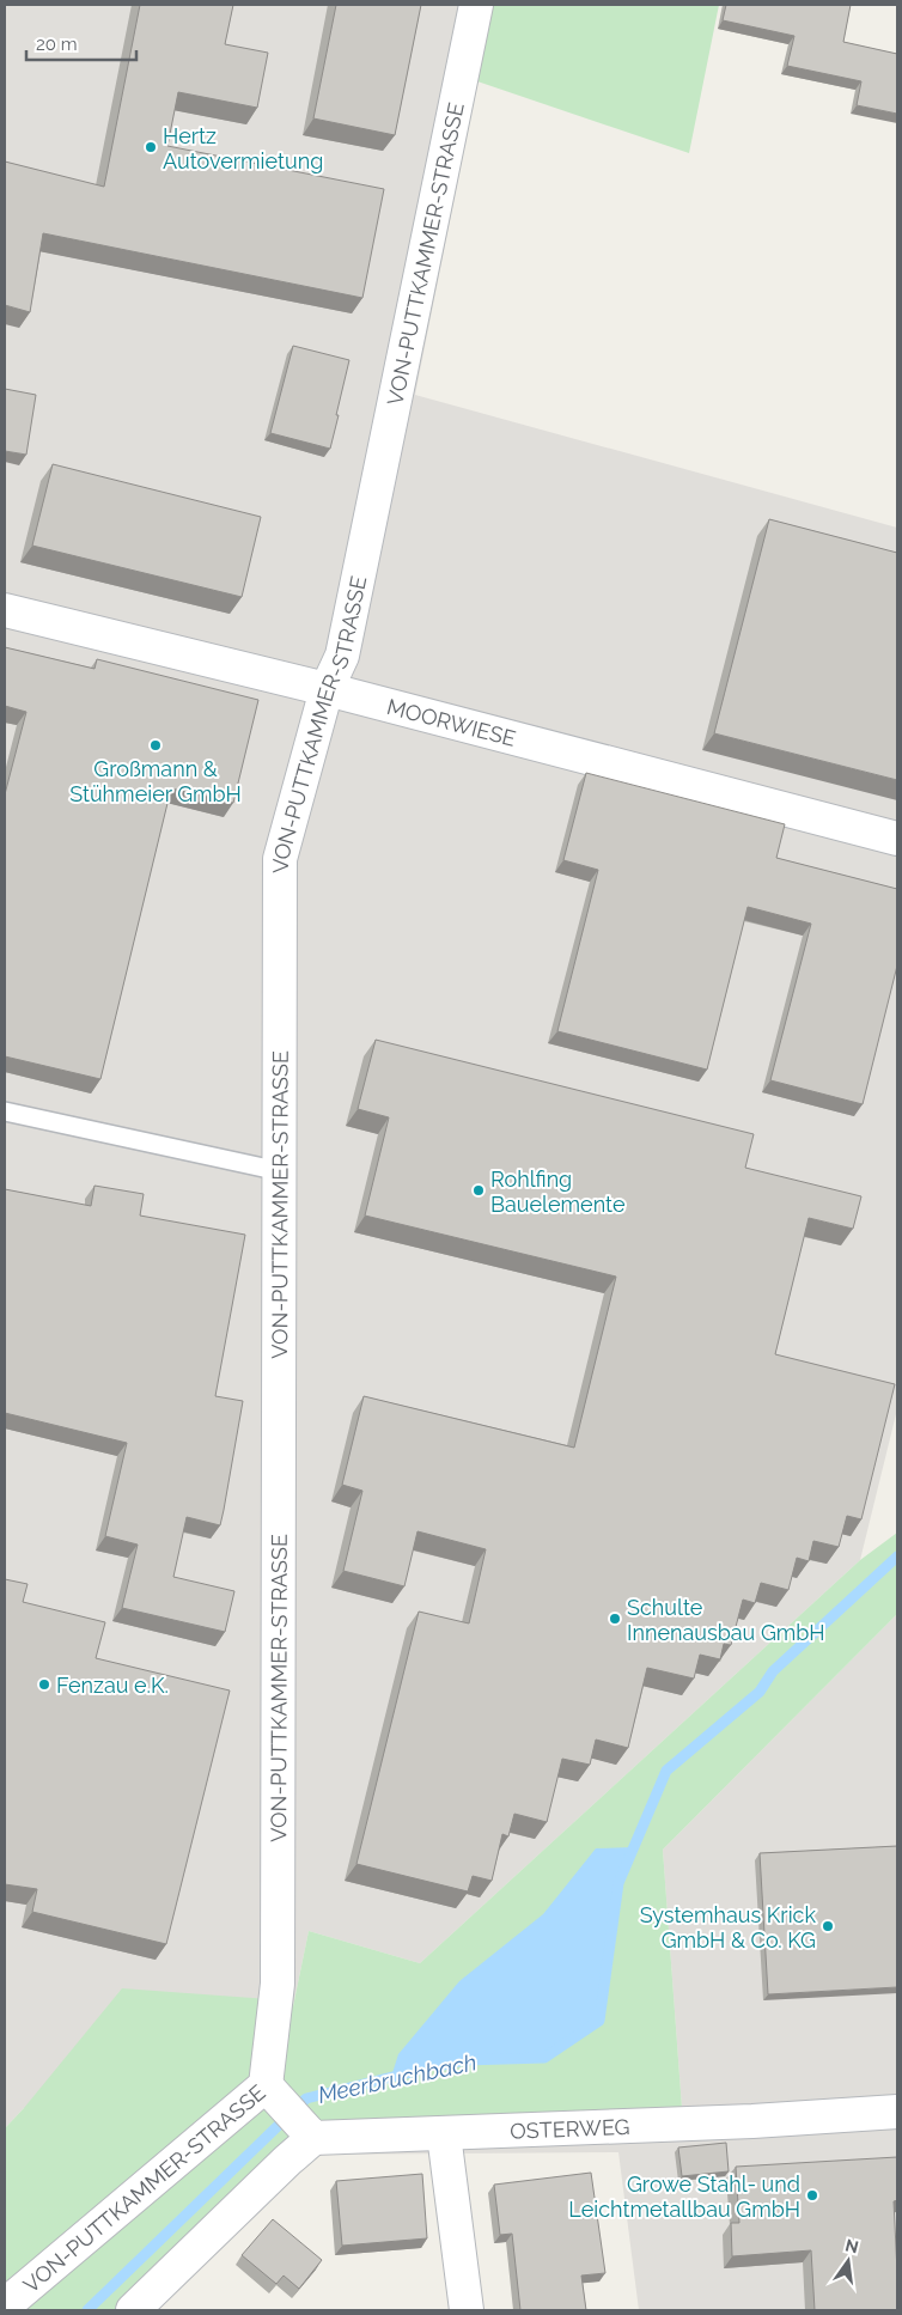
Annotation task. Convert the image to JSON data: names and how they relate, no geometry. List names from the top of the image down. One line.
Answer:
{"streets":{"street":["VON-PUTTKAMMER-STRASSE","MOORWIESE","OSTERWEG"]},"crossings":[["VON-PUTTKAMMER-STRASSE","MOORWIESE"]],"water":["Meerbruchbach"],"places":["Hertz Autovermietung","Großmann & Stühmeier GmbH","Rohlfing Bauelemente","Schulte Innenausbau GmbH","Fenzau e.K.","Systemhaus Krick GmbH & Co. KG","Growe Stahl- und Leichtmetallbau GmbH"],"scale_bar":"20 m","north":"top"}
